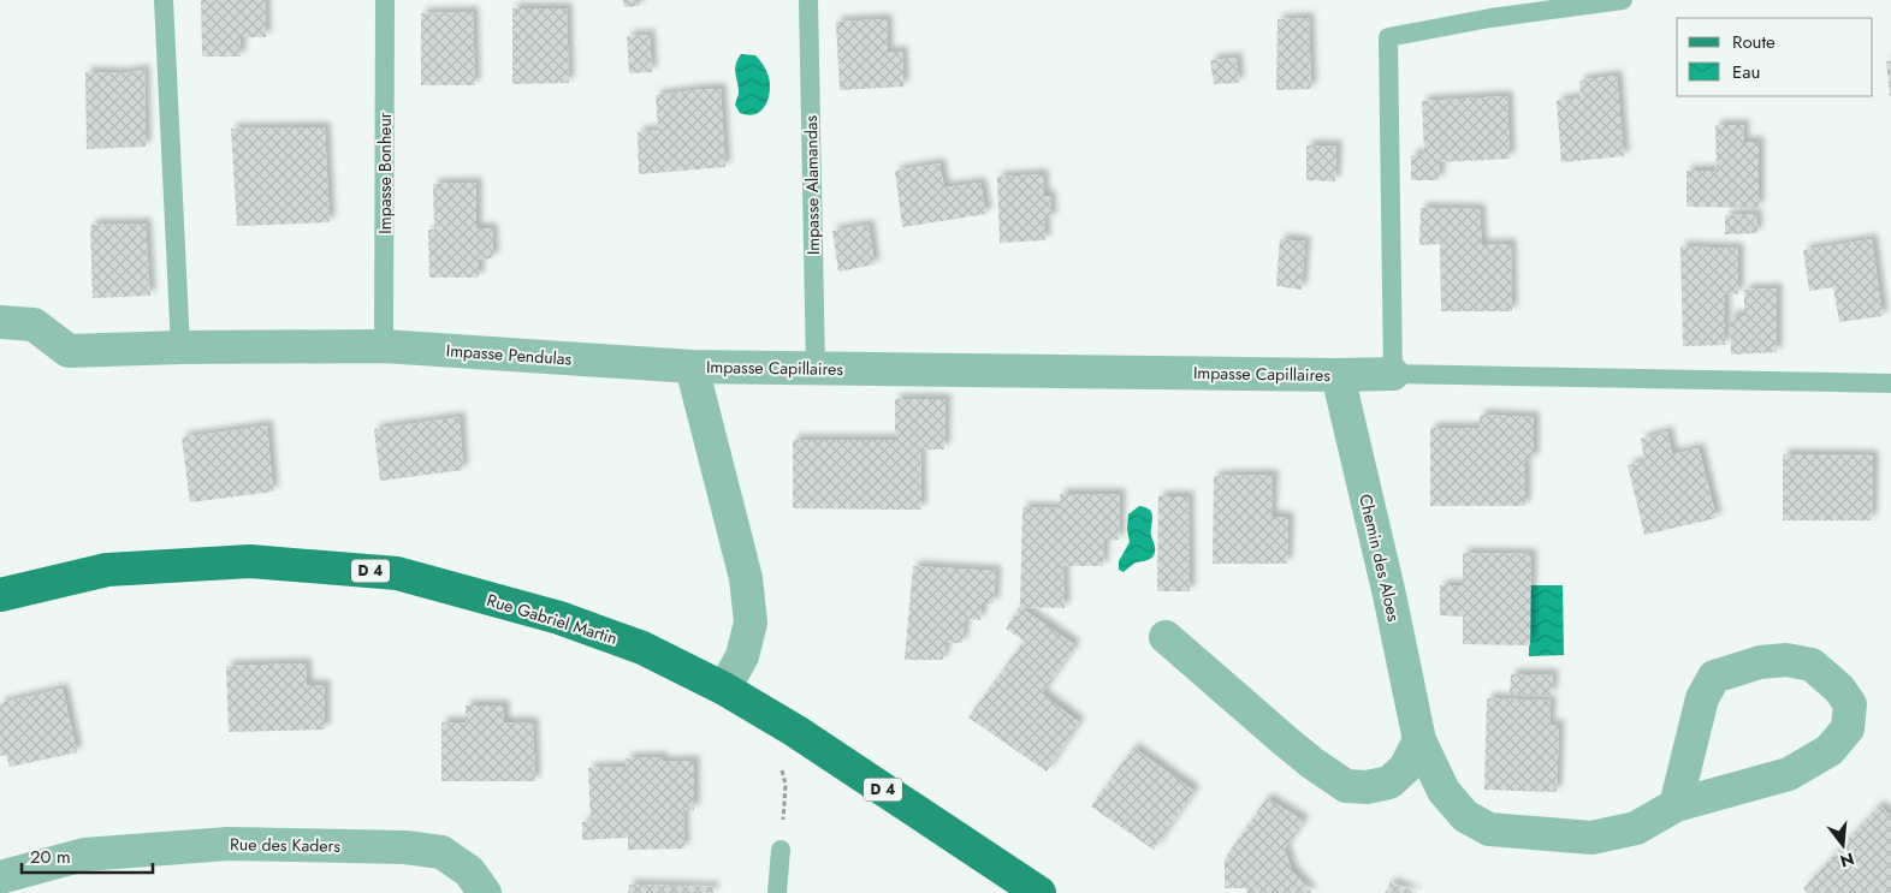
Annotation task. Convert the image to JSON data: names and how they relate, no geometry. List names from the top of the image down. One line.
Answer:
{"streets":{"main road":["D 4","Rue Gabriel Martin"],"street":["Impasse Pendulas","Impasse Capillaires","Chemin des Aloes","Rue des Kaders"],"lane":["Impasse Bonheur","Impasse Alamandas"]},"crossings":[["Impasse Bonheur","Impasse Pendulas"],["Impasse Alamandas","Impasse Capillaires"],["Impasse Pendulas","Impasse Capillaires"],["Impasse Capillaires","Chemin des Aloes"]],"legend":["Route","Eau"],"scale_bar":"20 m","north":"bottom"}
